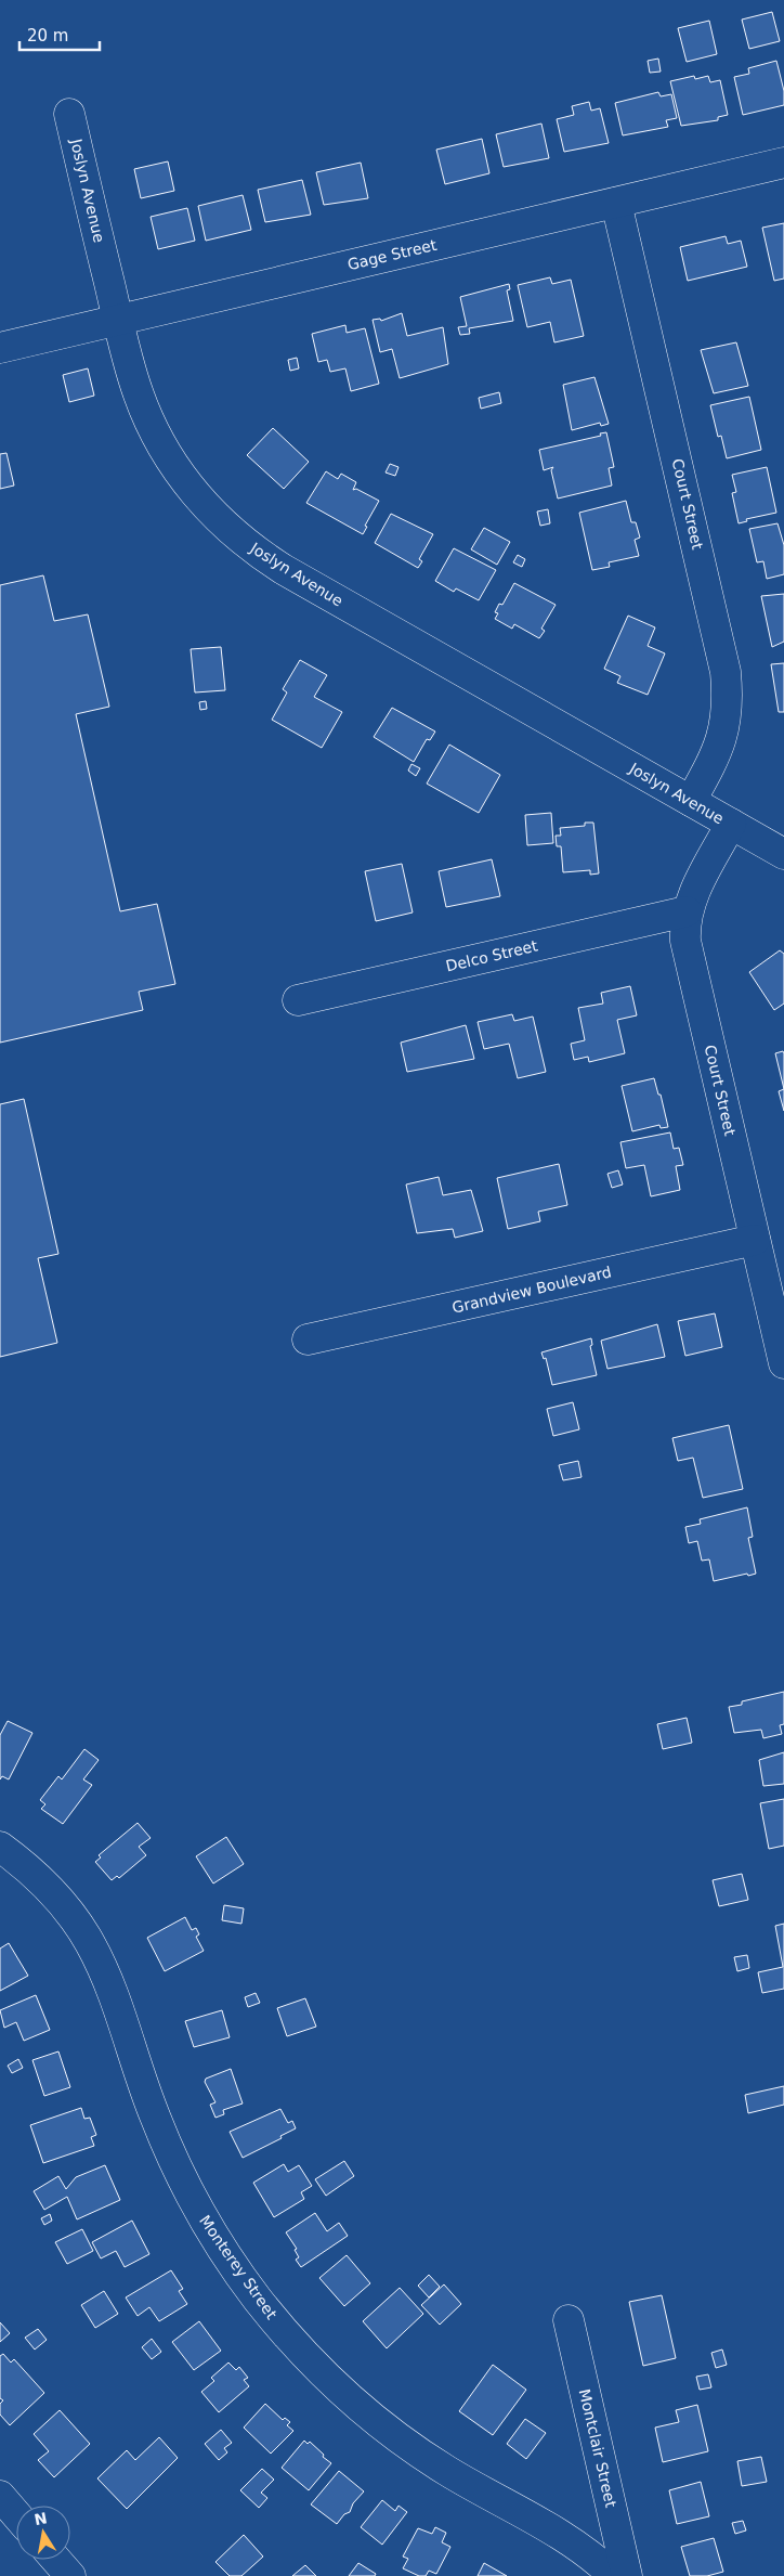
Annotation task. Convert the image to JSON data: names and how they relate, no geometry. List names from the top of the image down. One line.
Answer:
{"streets":{"street":["Joslyn Avenue","Gage Street","Court Street","Delco Street","Grandview Boulevard","Monterey Street","Montclair Street"]},"crossings":[["Joslyn Avenue","Gage Street"],["Joslyn Avenue","Court Street"],["Gage Street","Court Street"],["Court Street","Delco Street"],["Court Street","Grandview Boulevard"]],"scale_bar":"20 m","north":"top"}
